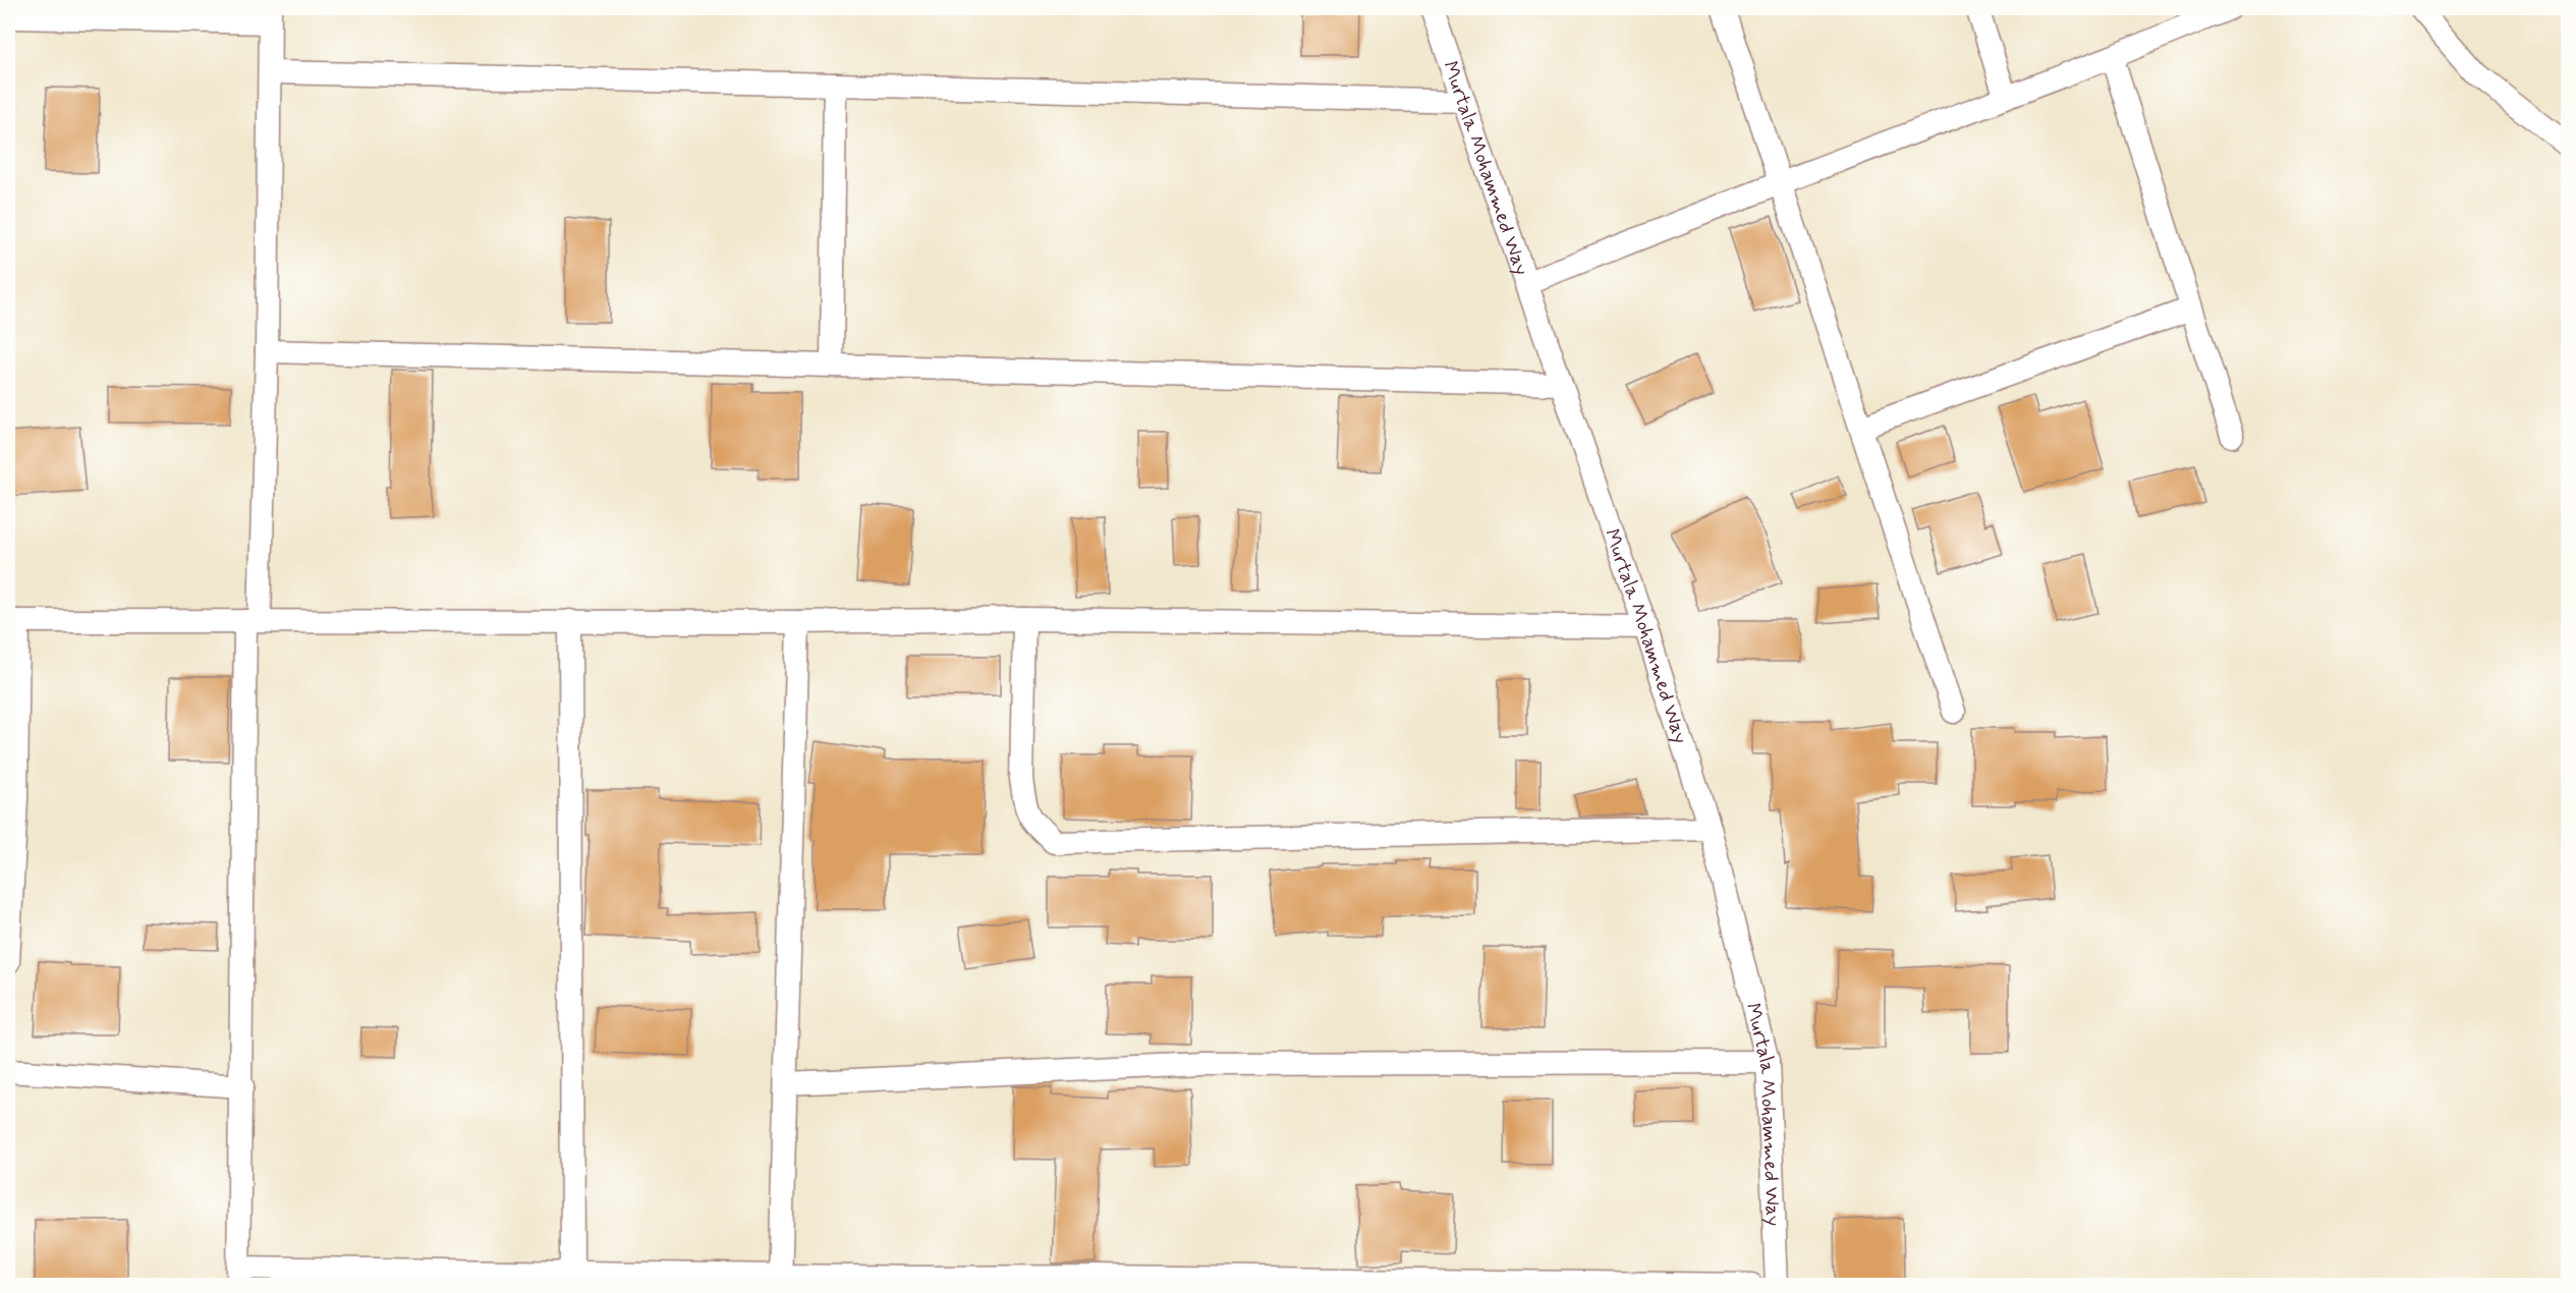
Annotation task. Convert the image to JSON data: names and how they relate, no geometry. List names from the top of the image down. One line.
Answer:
{"streets":{"street":["Murtala Mohammed Way"]}}
